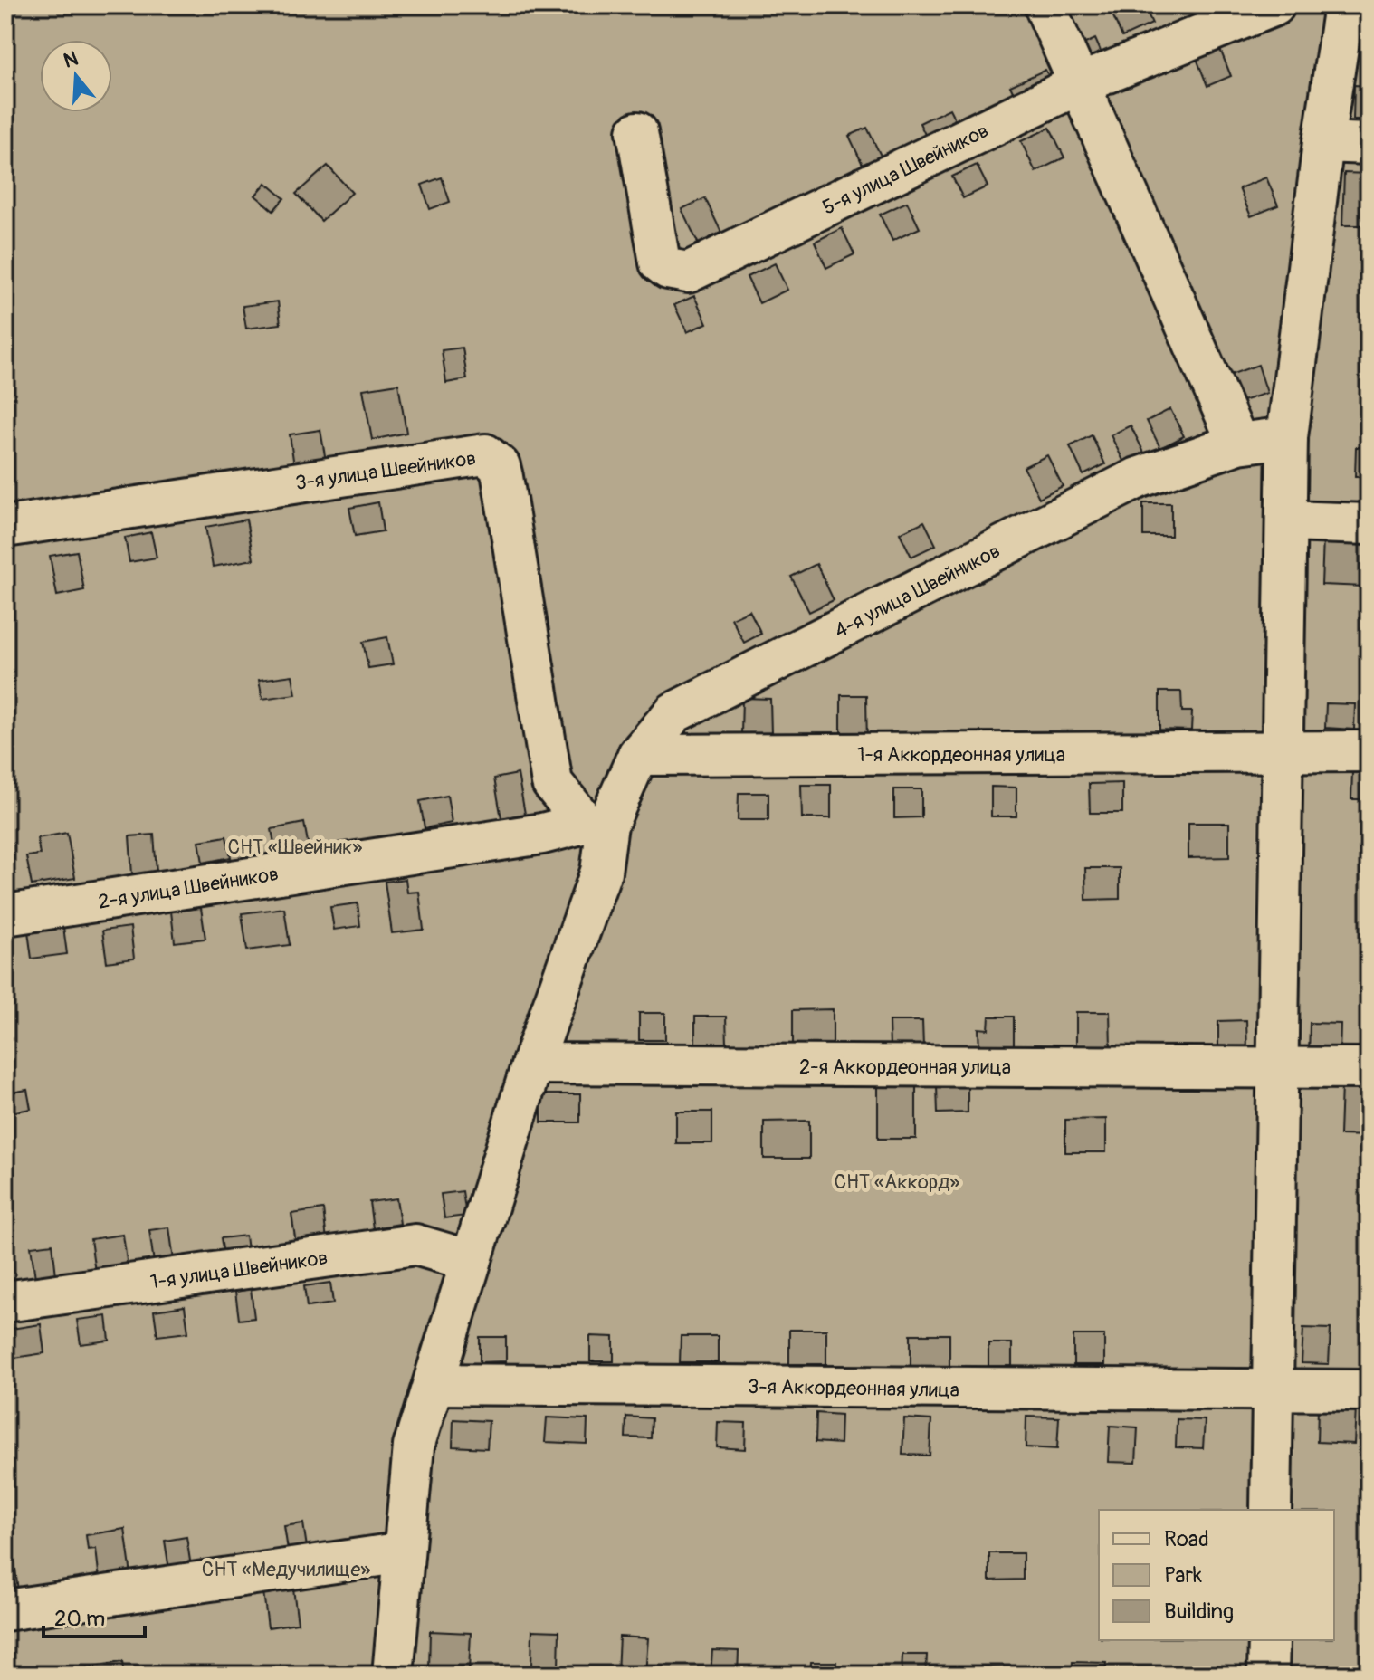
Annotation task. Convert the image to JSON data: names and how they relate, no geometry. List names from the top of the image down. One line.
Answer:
{"streets":{"street":["5-я улица Швейников","3-я улица Швейников","4-я улица Швейников","1-я Аккордеонная улица","2-я улица Швейников","2-я Аккордеонная улица","1-я улица Швейников","3-я Аккордеонная улица"]},"crossings":[["3-я улица Швейников","4-я улица Швейников"],["3-я улица Швейников","2-я улица Швейников"],["4-я улица Швейников","1-я Аккордеонная улица"],["4-я улица Швейников","2-я улица Швейников"],["4-я улица Швейников","2-я Аккордеонная улица"],["4-я улица Швейников","1-я улица Швейников"],["4-я улица Швейников","3-я Аккордеонная улица"]],"parks":["СНТ «Швейник»","СНТ «Аккорд»","СНТ «Медучилище»"],"legend":["Road","Park","Building"],"scale_bar":"20 m","north":"top"}
